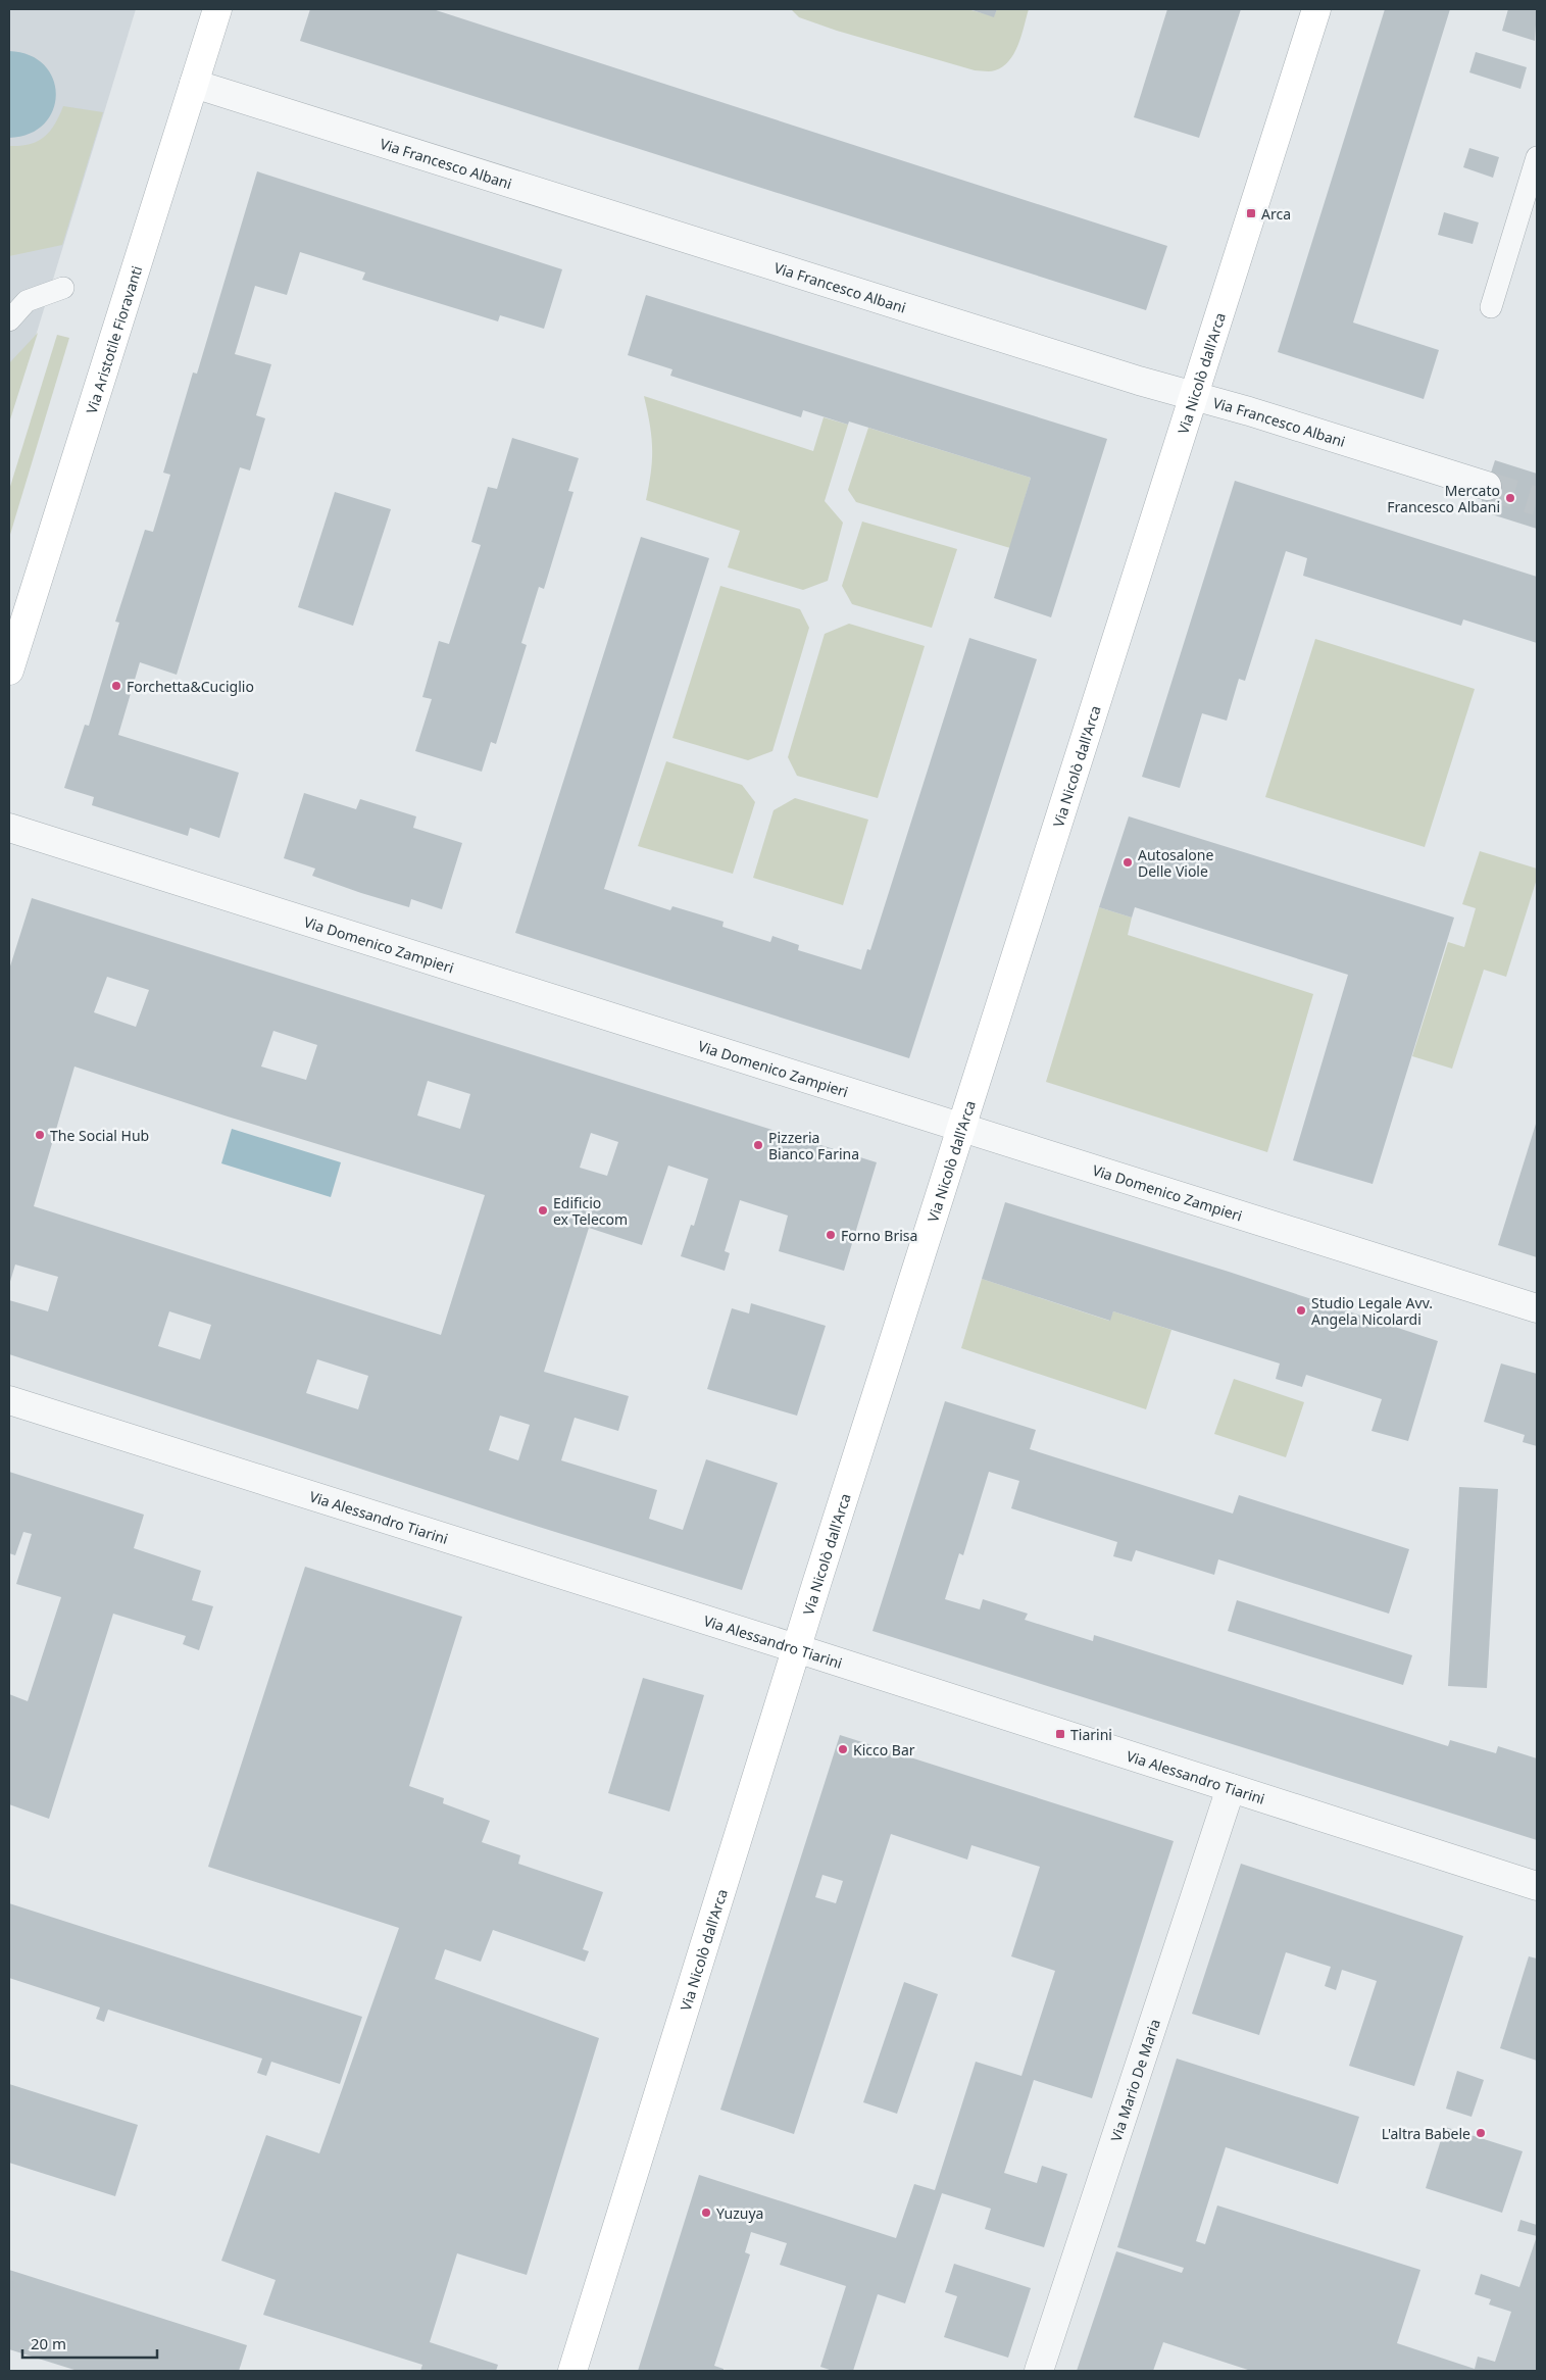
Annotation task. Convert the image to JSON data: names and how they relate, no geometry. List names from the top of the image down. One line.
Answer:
{"streets":{"street":["Via Francesco Albani","Via Aristotile Fioravanti","Via Nicolò dall'Arca","Via Domenico Zampieri","Via Alessandro Tiarini","Via Mario De Maria"]},"crossings":[["Via Francesco Albani","Via Aristotile Fioravanti"],["Via Francesco Albani","Via Nicolò dall'Arca"],["Via Nicolò dall'Arca","Via Domenico Zampieri"],["Via Nicolò dall'Arca","Via Alessandro Tiarini"],["Via Alessandro Tiarini","Via Mario De Maria"]],"places":{"transit":["Arca","Tiarini"],"other":["Mercato Francesco Albani","Forchetta&Cuciglio","Autosalone Delle Viole","The Social Hub","Pizzeria Bianco Farina","Edificio ex Telecom","Forno Brisa","Studio Legale Avv. Angela Nicolardi","Kicco Bar","L'altra Babele","Yuzuya"]},"scale_bar":"20 m"}
